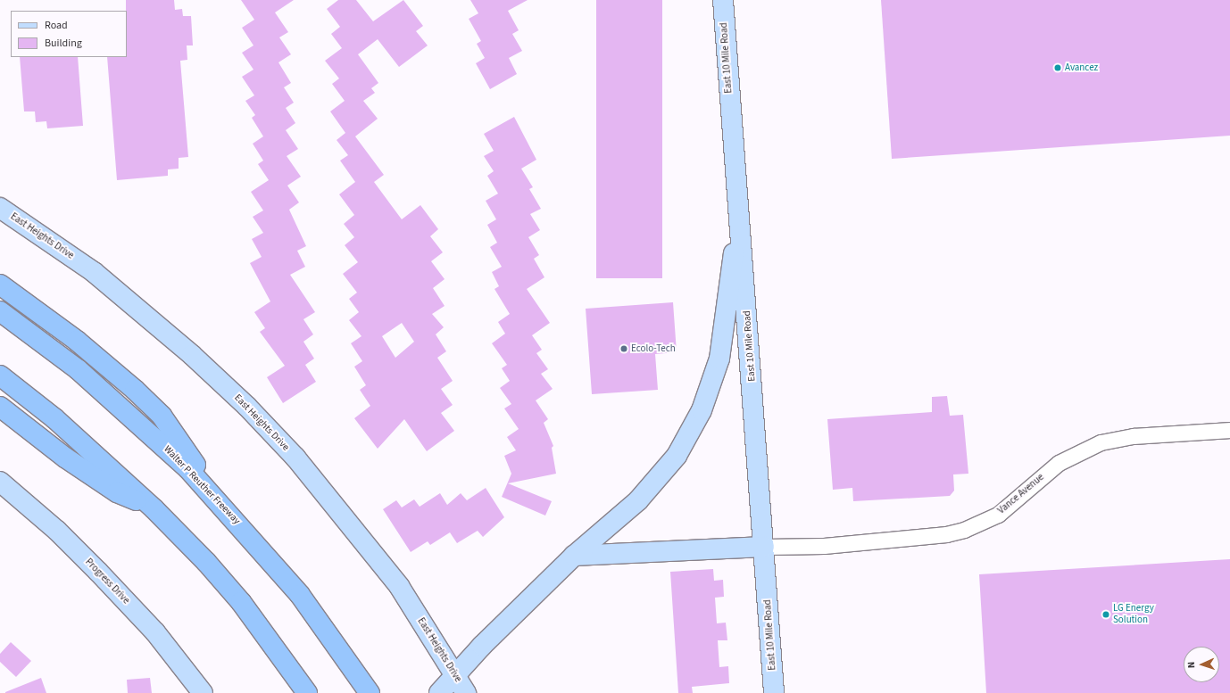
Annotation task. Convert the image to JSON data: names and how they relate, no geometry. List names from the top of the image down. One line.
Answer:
{"streets":{"highway":["Walter P Reuther Freeway"],"main road":["East 10 Mile Road","East Heights Drive","Progress Drive"],"street":["Vance Avenue"]},"crossings":[["East 10 Mile Road","Vance Avenue"]],"places":["Avancez","Ecolo-Tech","LG Energy Solution"],"legend":["Road","Building"],"north":"left"}
